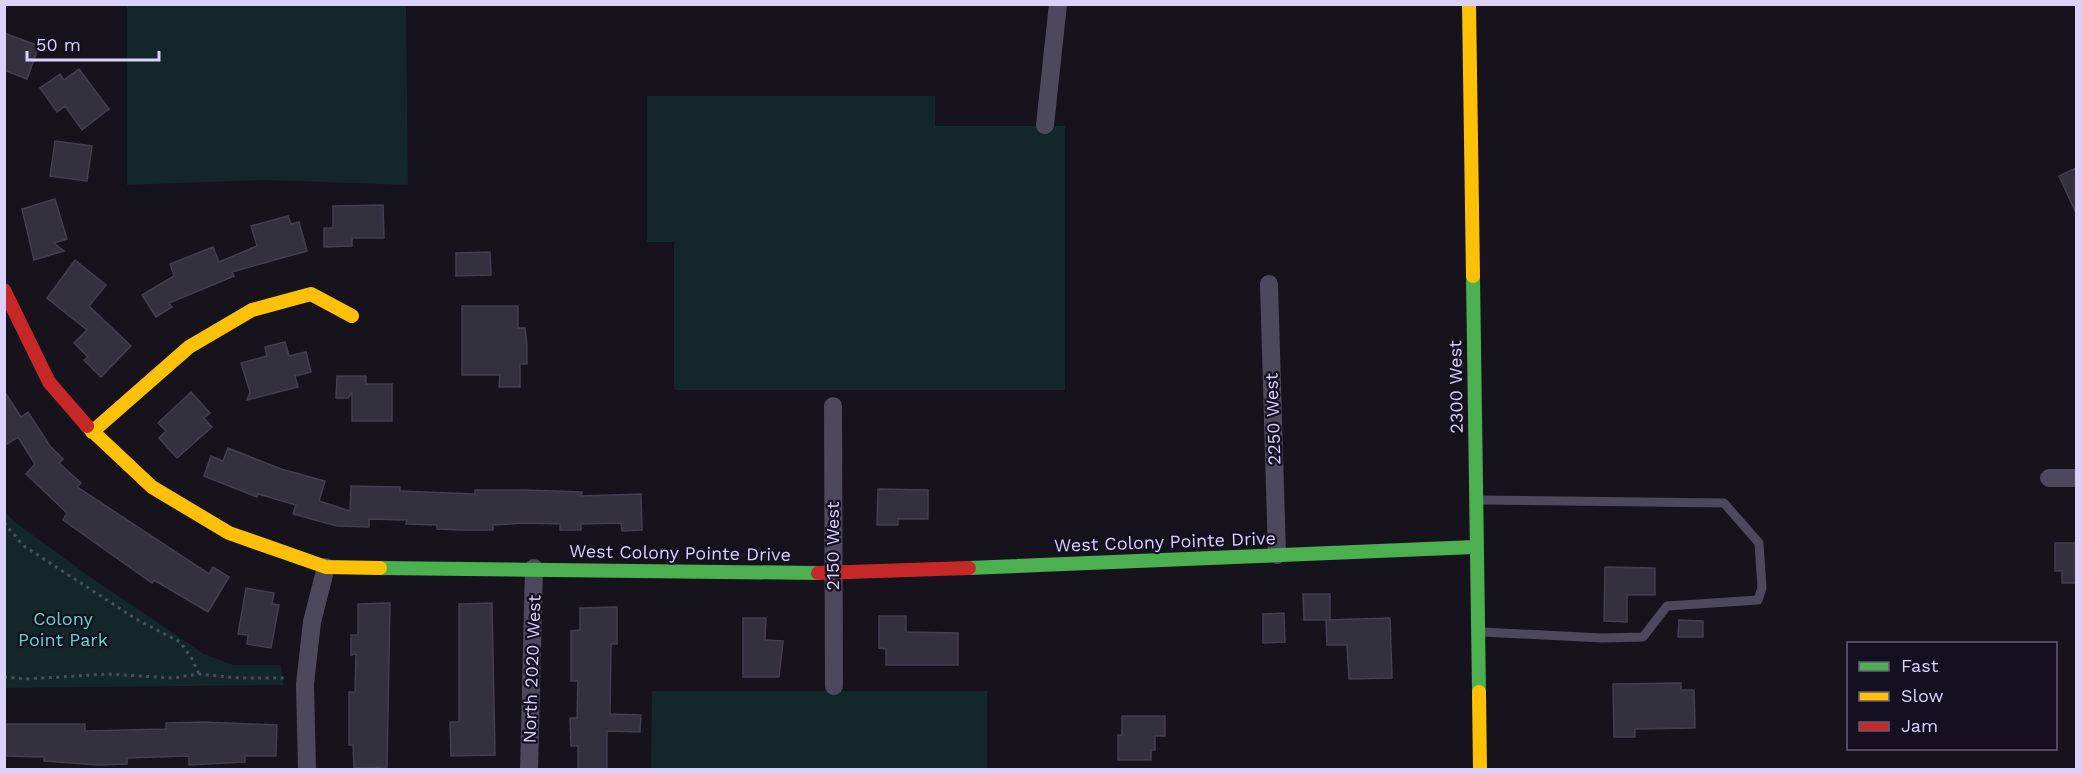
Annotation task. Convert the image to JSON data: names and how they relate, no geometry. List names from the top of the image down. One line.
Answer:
{"streets":{"street":["2300 West","2250 West","West Colony Pointe Drive","2150 West","North 2020 West"]},"crossings":[["2300 West","West Colony Pointe Drive"],["2250 West","West Colony Pointe Drive"],["West Colony Pointe Drive","2150 West"],["West Colony Pointe Drive","North 2020 West"]],"parks":["Colony Point Park"],"legend":["Fast","Slow","Jam"],"scale_bar":"50 m"}
